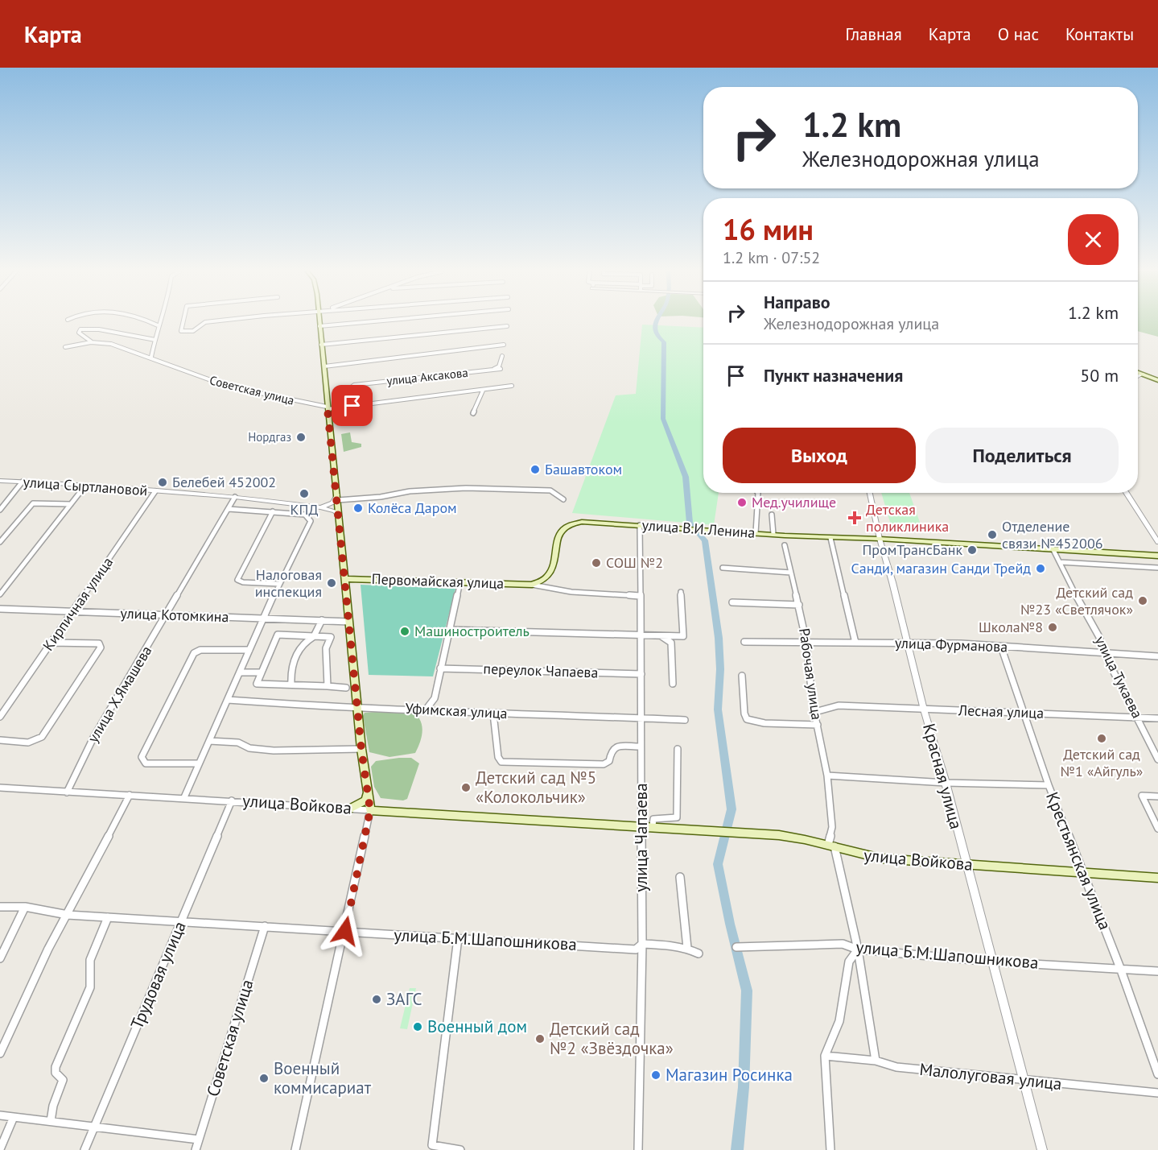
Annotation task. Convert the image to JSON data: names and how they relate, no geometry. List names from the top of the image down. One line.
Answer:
{"streets":{"main road":["улица В.И.Ленина","Первомайская улица","улица Войкова"],"street":["улица Аксакова","Советская улица","улица Сыртлановой","Кирпичная улица","улица Котомкина","улица Фурманова","переулок Чапаева","Рабочая улица","улица Тукаева","улица Х.Ямашева","Уфимская улица","Лесная улица","Красная улица","улица Чапаева","Крестьянская улица","улица Б.М.Шапошникова","Трудовая улица","Малолуговая улица"]},"crossings":[["улица Аксакова","Советская улица"],["Советская улица","улица Б.М.Шапошникова"],["улица Сыртлановой","Кирпичная улица"],["улица Сыртлановой","улица Х.Ямашева"],["улица В.И.Ленина","Первомайская улица"],["улица В.И.Ленина","улица Тукаева"],["улица В.И.Ленина","Красная улица"],["улица В.И.Ленина","улица Чапаева"],["Первомайская улица","улица Чапаева"],["Кирпичная улица","улица Котомкина"],["улица Котомкина","улица Х.Ямашева"],["улица Фурманова","Рабочая улица"],["улица Фурманова","улица Тукаева"],["улица Фурманова","Красная улица"],["улица Фурманова","Крестьянская улица"],["переулок Чапаева","улица Чапаева"],["Рабочая улица","Лесная улица"],["Рабочая улица","улица Войкова"],["Рабочая улица","улица Б.М.Шапошникова"],["Рабочая улица","Малолуговая улица"],["улица Тукаева","Лесная улица"],["улица Х.Ямашева","улица Войкова"],["Уфимская улица","улица Чапаева"],["Лесная улица","Красная улица"],["Лесная улица","Крестьянская улица"],["Красная улица","улица Войкова"],["Красная улица","улица Б.М.Шапошникова"],["Красная улица","Малолуговая улица"],["улица Войкова","улица Чапаева"],["улица Войкова","Крестьянская улица"],["улица Войкова","Трудовая улица"],["улица Чапаева","улица Б.М.Шапошникова"],["Крестьянская улица","улица Б.М.Шапошникова"],["улица Б.М.Шапошникова","Трудовая улица"]],"places":{"other":["Нордгаз","Башавтоком","Белебей 452002","КПД","Мед.училище","Колёса Даром","Отделение связи №452006","ПромТрансБанк","СОШ №2","Санди, магазин Санди Трейд","Налоговая инспекция","Детский сад №23 «Светлячок»","Школа№8","Машиностроитель","Детский сад №1 «Айгуль»","Детский сад №5 «Колокольчик»","ЗАГС","Военный дом","Детский сад №2 «Звёздочка»","Магазин Росинка","Военный коммисариат"],"health":["Детская поликлиника"]},"page":{"header":"Карта","nav":["Главная","Карта","О нас","Контакты"],"turn":["1.2 km","Железнодорожная улица"],"heading":["16 мин","1.2 km · 07:52"],"list":[{"name":"Направо","note":"Железнодорожная улица","value":"1.2 km"},{"name":"Пункт назначения","value":"50 m"}],"buttons":["Выход","Поделиться"]}}
